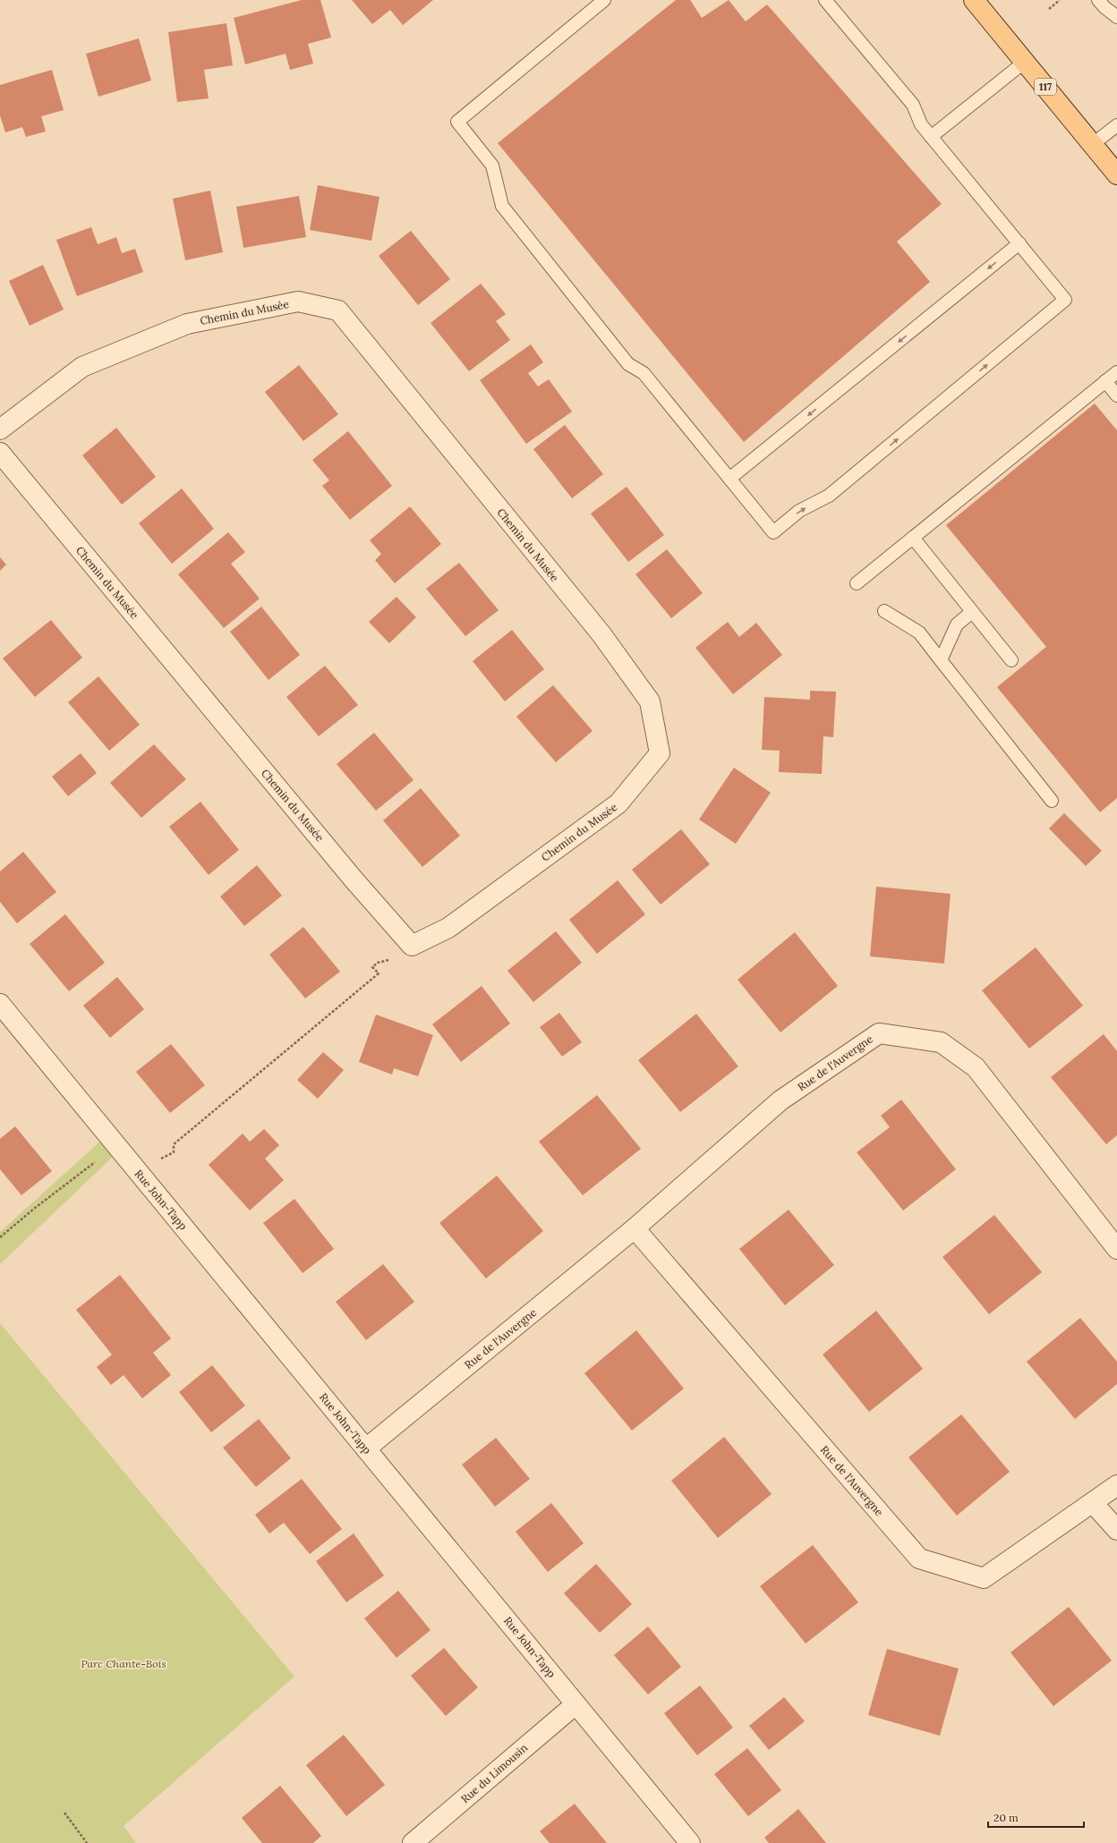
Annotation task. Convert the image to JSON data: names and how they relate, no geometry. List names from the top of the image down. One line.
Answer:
{"streets":{"main road":["117"],"street":["Chemin du Musée","Rue de l'Auvergne","Rue John-Tapp","Rue du Limousin"]},"crossings":[["Rue de l'Auvergne","Rue John-Tapp"],["Rue John-Tapp","Rue du Limousin"]],"parks":["Parc Chante-Bois"],"scale_bar":"20 m"}
